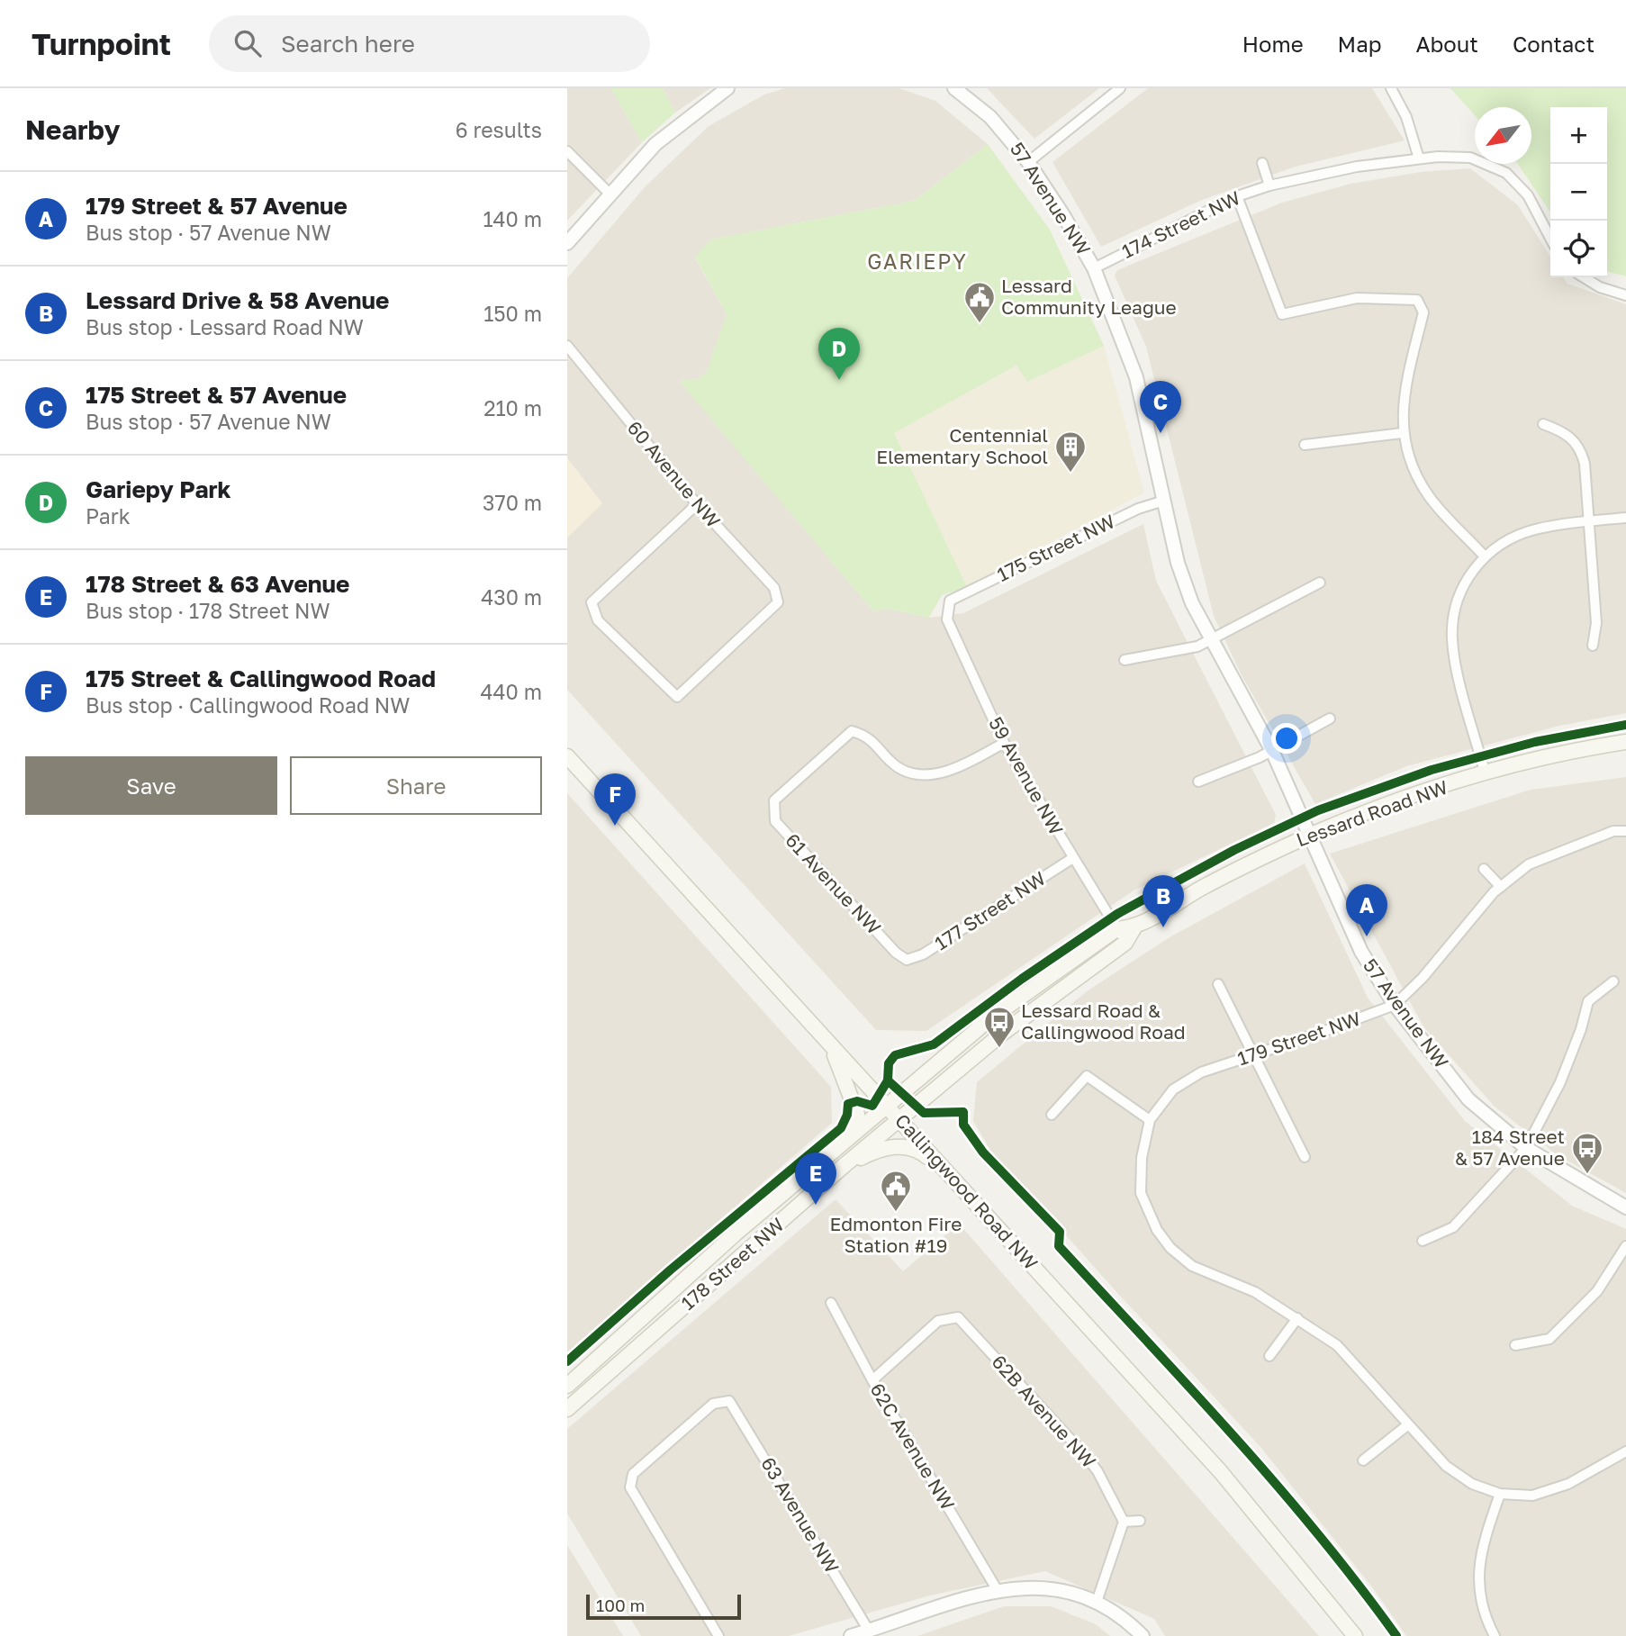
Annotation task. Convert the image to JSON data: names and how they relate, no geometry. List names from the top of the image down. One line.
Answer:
{"streets":{"main road":["Lessard Road NW","Callingwood Road NW","178 Street NW"],"street":["57 Avenue NW","174 Street NW","60 Avenue NW","175 Street NW","59 Avenue NW","61 Avenue NW","177 Street NW","179 Street NW","62B Avenue NW","62C Avenue NW","63 Avenue NW"]},"crossings":[["57 Avenue NW","174 Street NW"],["57 Avenue NW","175 Street NW"],["57 Avenue NW","Lessard Road NW"],["57 Avenue NW","179 Street NW"],["175 Street NW","59 Avenue NW"],["59 Avenue NW","Lessard Road NW"],["59 Avenue NW","61 Avenue NW"],["59 Avenue NW","177 Street NW"],["Lessard Road NW","Callingwood Road NW"],["Lessard Road NW","178 Street NW"],["61 Avenue NW","177 Street NW"],["Callingwood Road NW","178 Street NW"],["62B Avenue NW","62C Avenue NW"]],"districts":["GARIEPY"],"places":{"public building":["Lessard Community League","Edmonton Fire Station #19"],"building":["Centennial Elementary School"],"bus stop":["Lessard Road & Callingwood Road","184 Street & 57 Avenue"]},"scale_bar":"100 m","north":"bottom left","page":{"header":"Turnpoint","search":"Search here","nav":["Home","Map","About","Contact"],"heading":["Nearby","6 results"],"map_buttons":["+","−"],"list":[{"mark":"A","name":"179 Street & 57 Avenue","note":"Bus stop · 57 Avenue NW","value":"140 m"},{"mark":"B","name":"Lessard Drive & 58 Avenue","note":"Bus stop · Lessard Road NW","value":"150 m"},{"mark":"C","name":"175 Street & 57 Avenue","note":"Bus stop · 57 Avenue NW","value":"210 m"},{"mark":"D","name":"Gariepy Park","note":"Park","value":"370 m"},{"mark":"E","name":"178 Street & 63 Avenue","note":"Bus stop · 178 Street NW","value":"430 m"},{"mark":"F","name":"175 Street & Callingwood Road","note":"Bus stop · Callingwood Road NW","value":"440 m"}],"pins":["D","C","F","B","A","E"],"buttons":["Save","Share"],"scale":"100 m"}}
